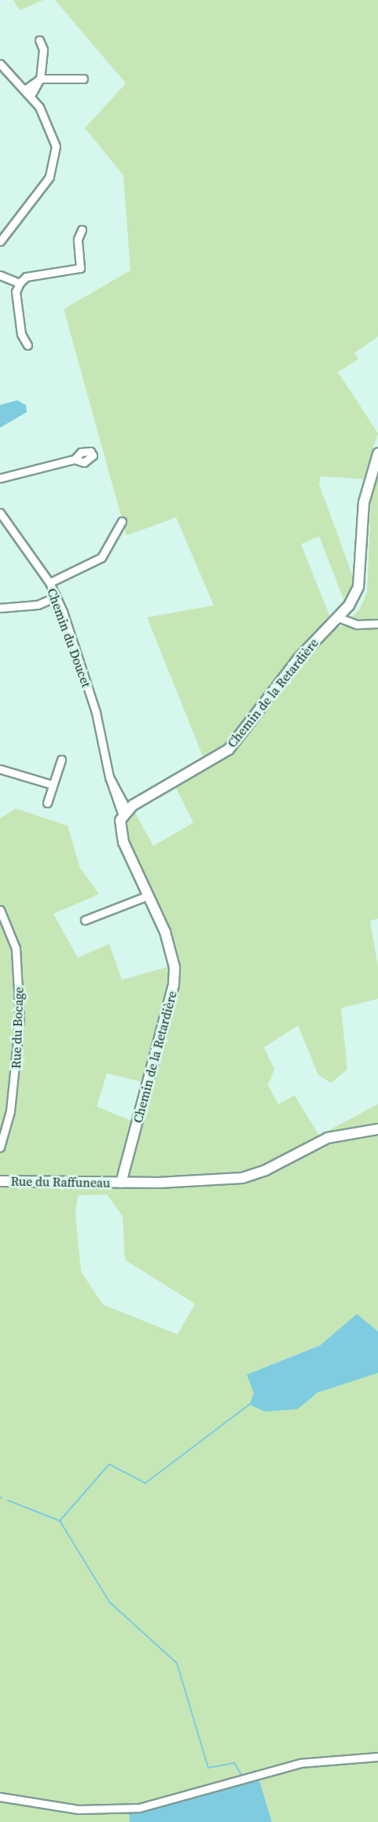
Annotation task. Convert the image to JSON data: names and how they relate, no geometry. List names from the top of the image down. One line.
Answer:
{"streets":{"street":["Chemin du Doucet","Chemin de la Retardière","Rue du Bocage","Rue du Raffuneau"]},"crossings":[["Chemin du Doucet","Chemin de la Retardière"],["Chemin de la Retardière","Rue du Raffuneau"]]}
